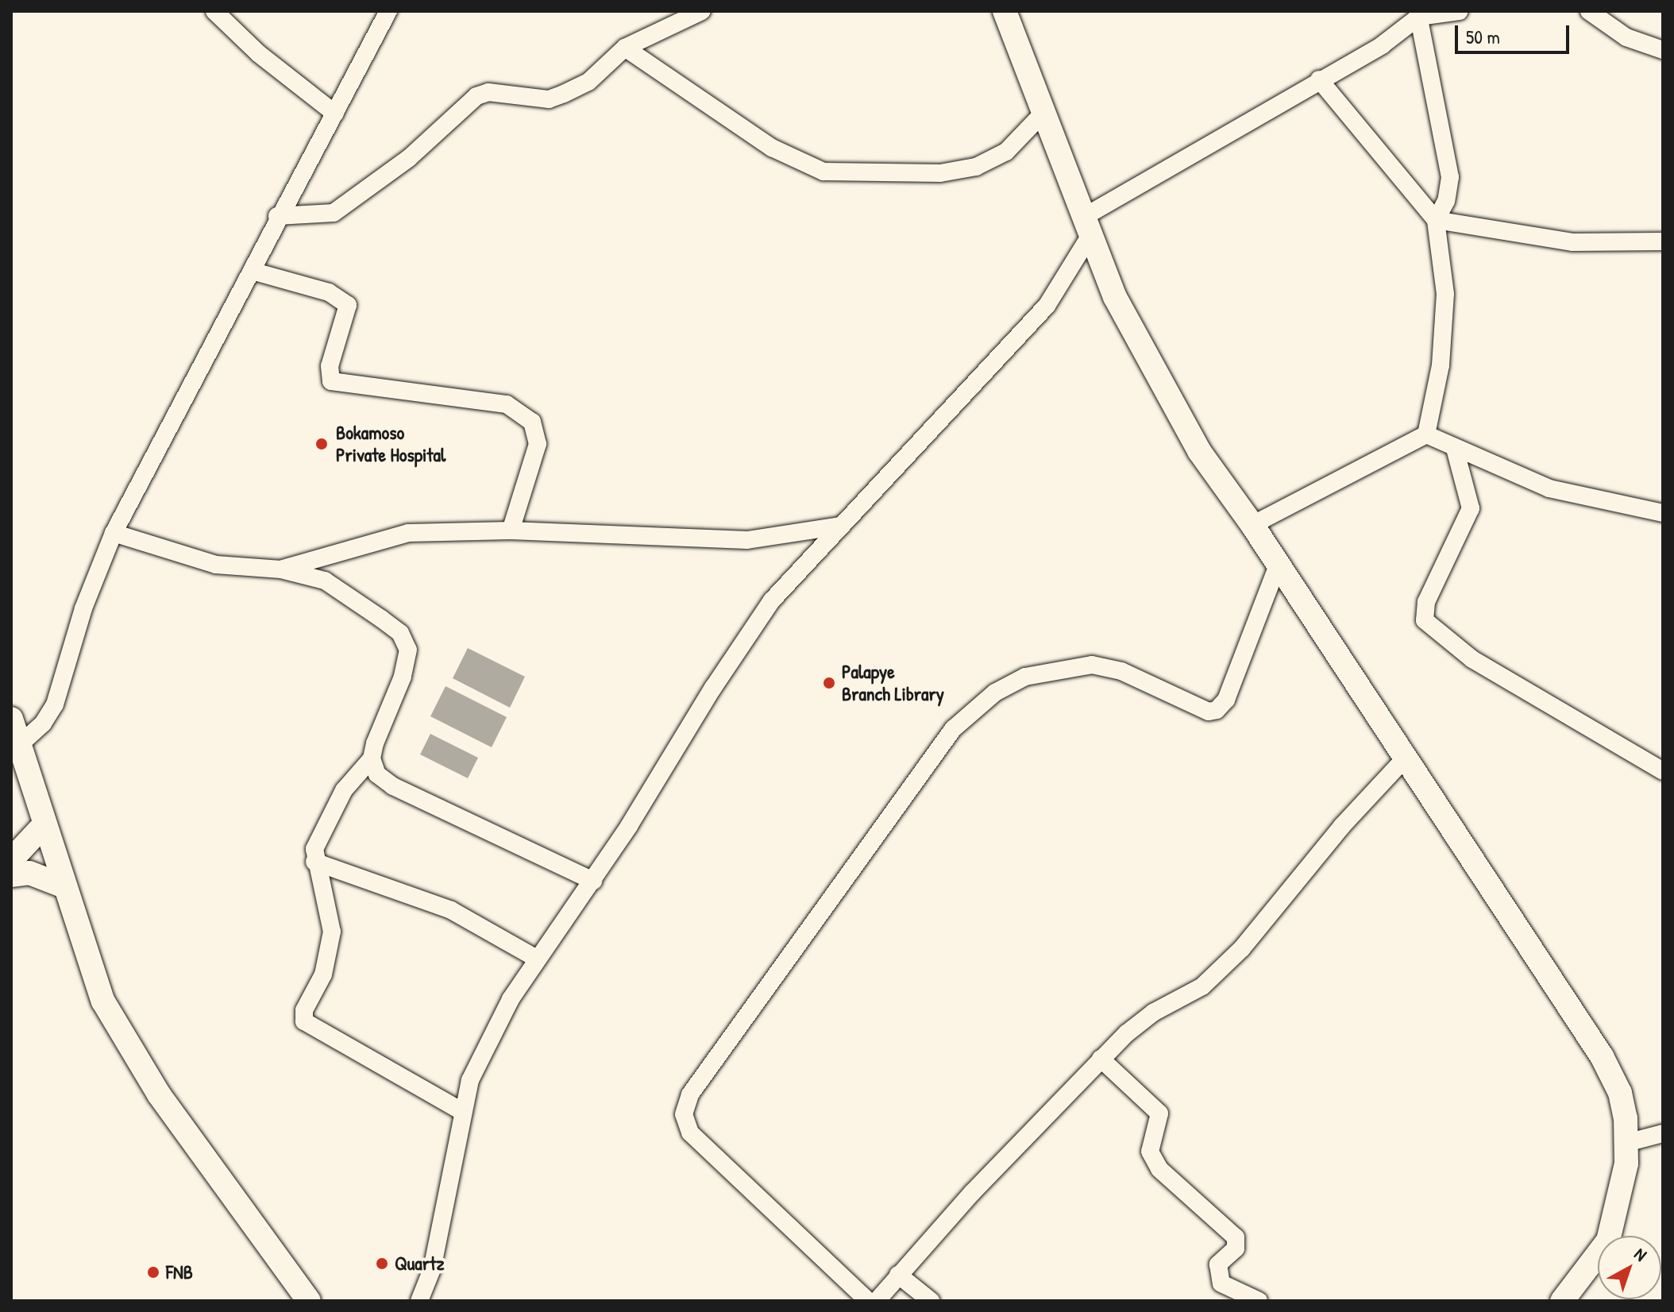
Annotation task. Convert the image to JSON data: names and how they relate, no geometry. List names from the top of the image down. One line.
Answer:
{"places":["Bokamoso Private Hospital","Palapye Branch Library","Quartz","FNB"],"scale_bar":"50 m","north":"top right"}
